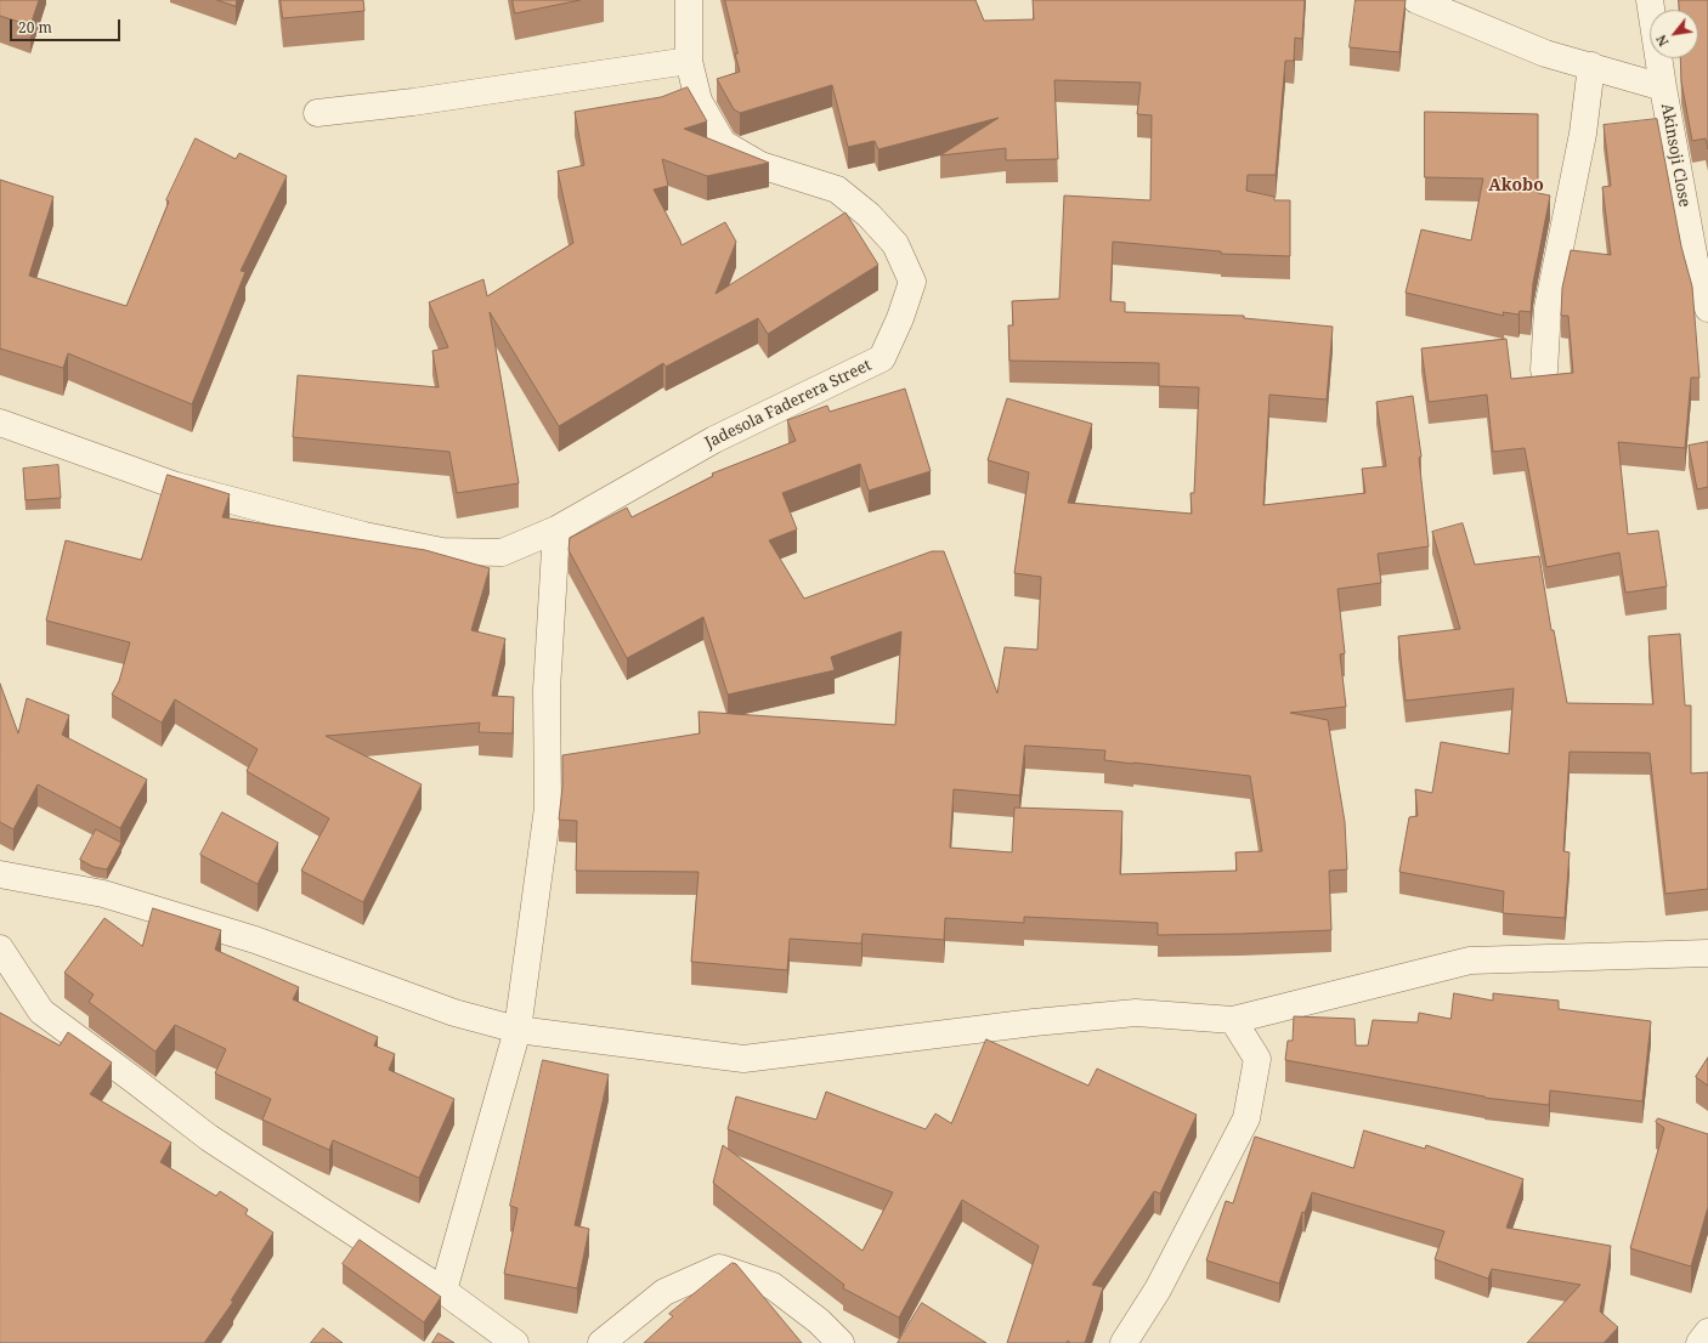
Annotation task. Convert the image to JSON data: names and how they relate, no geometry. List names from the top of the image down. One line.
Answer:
{"streets":{"street":["Akinsoji Close","Jadesola Faderera Street"]},"districts":["Akobo"],"scale_bar":"20 m","north":"bottom left"}
